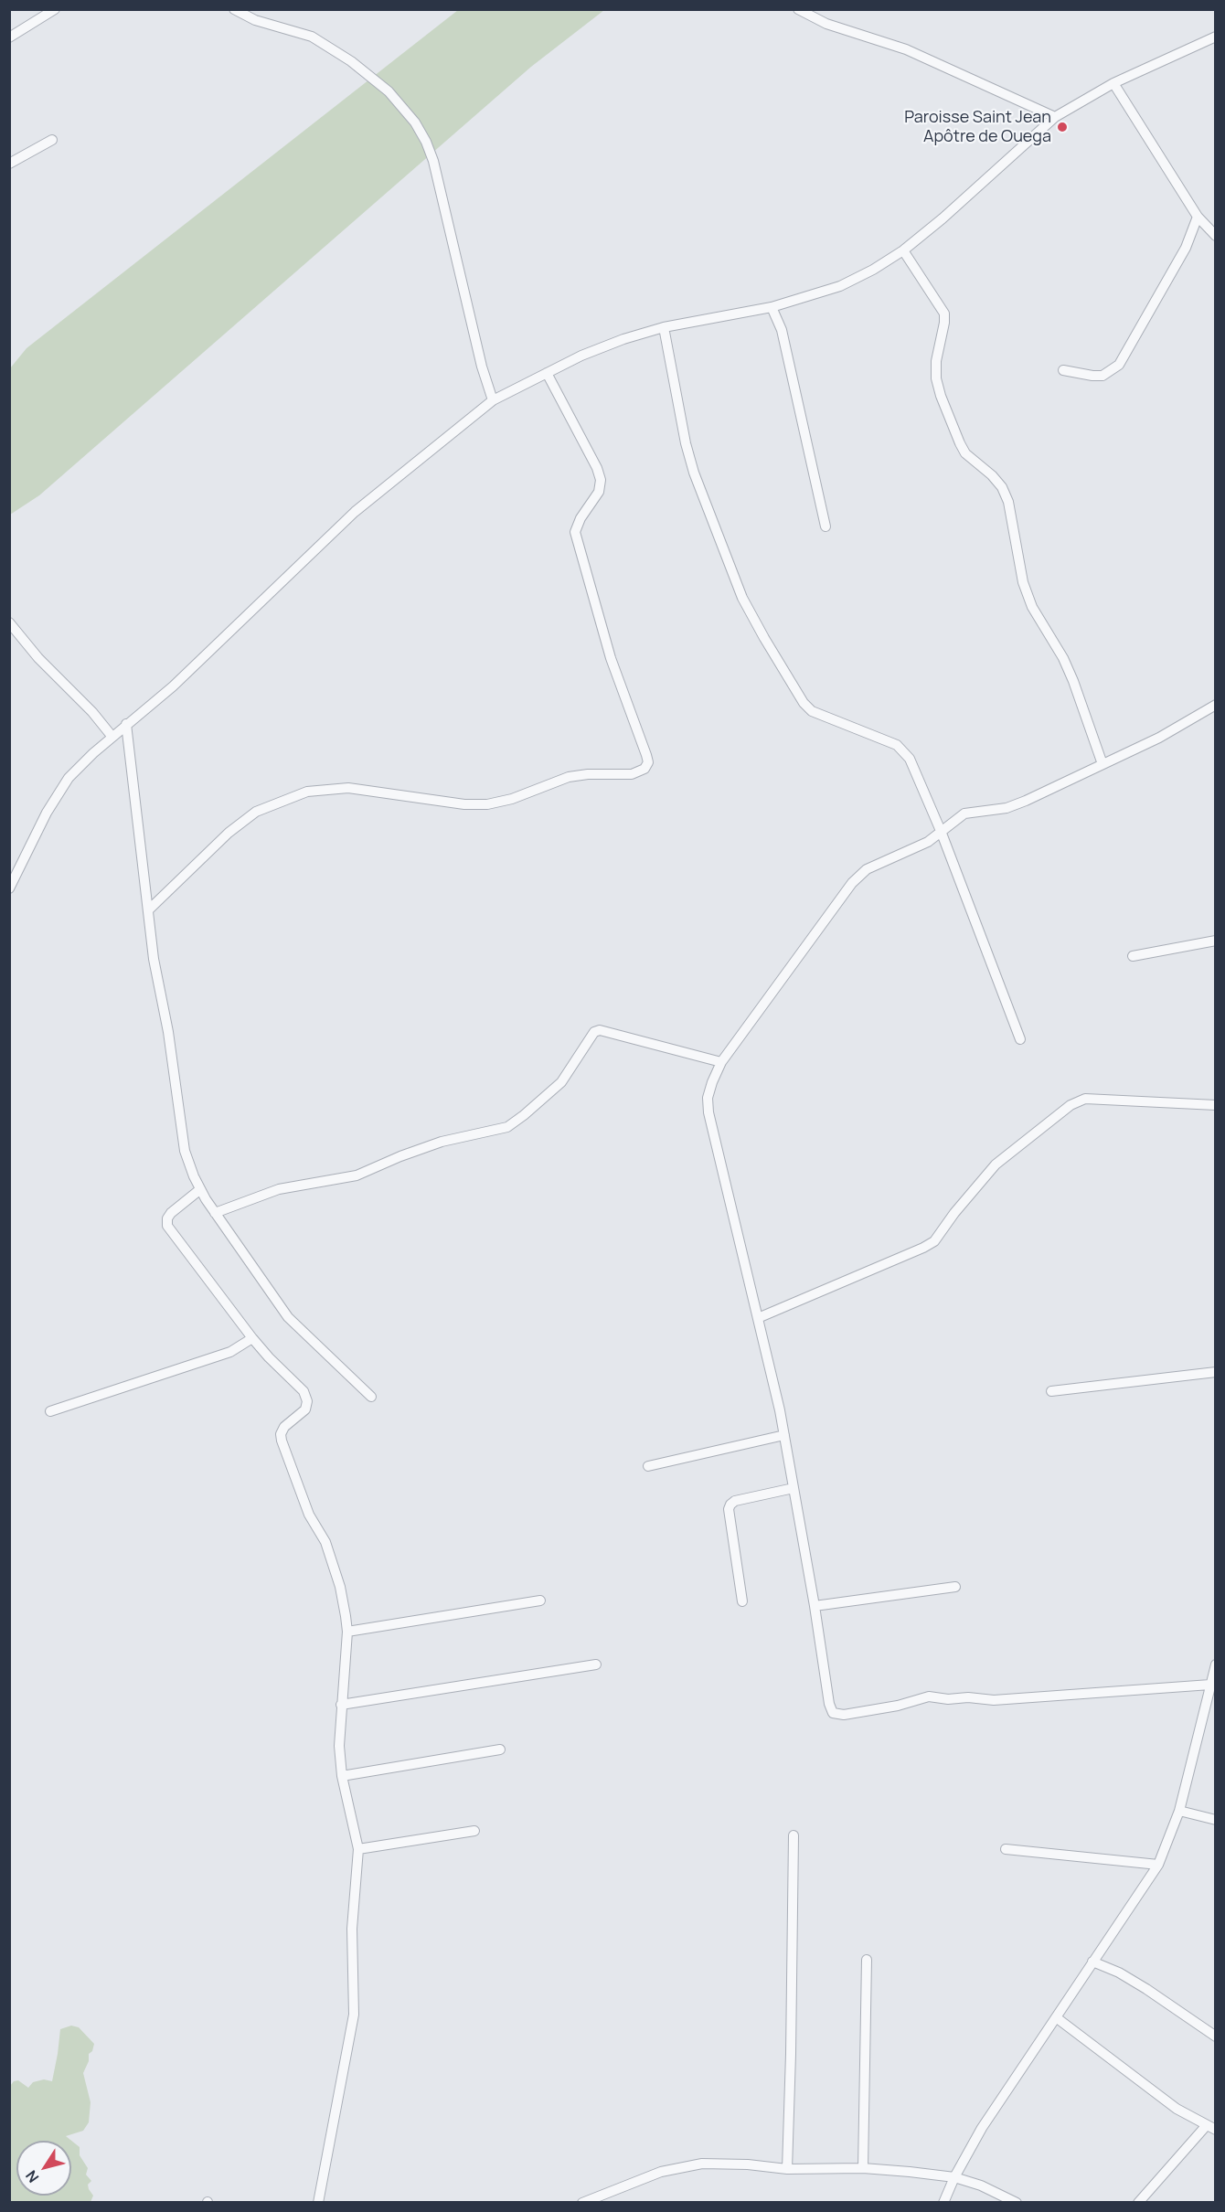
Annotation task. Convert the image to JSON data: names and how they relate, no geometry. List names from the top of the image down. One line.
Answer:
{"places":["Paroisse Saint Jean Apôtre de Ouega"],"north":"bottom left"}
